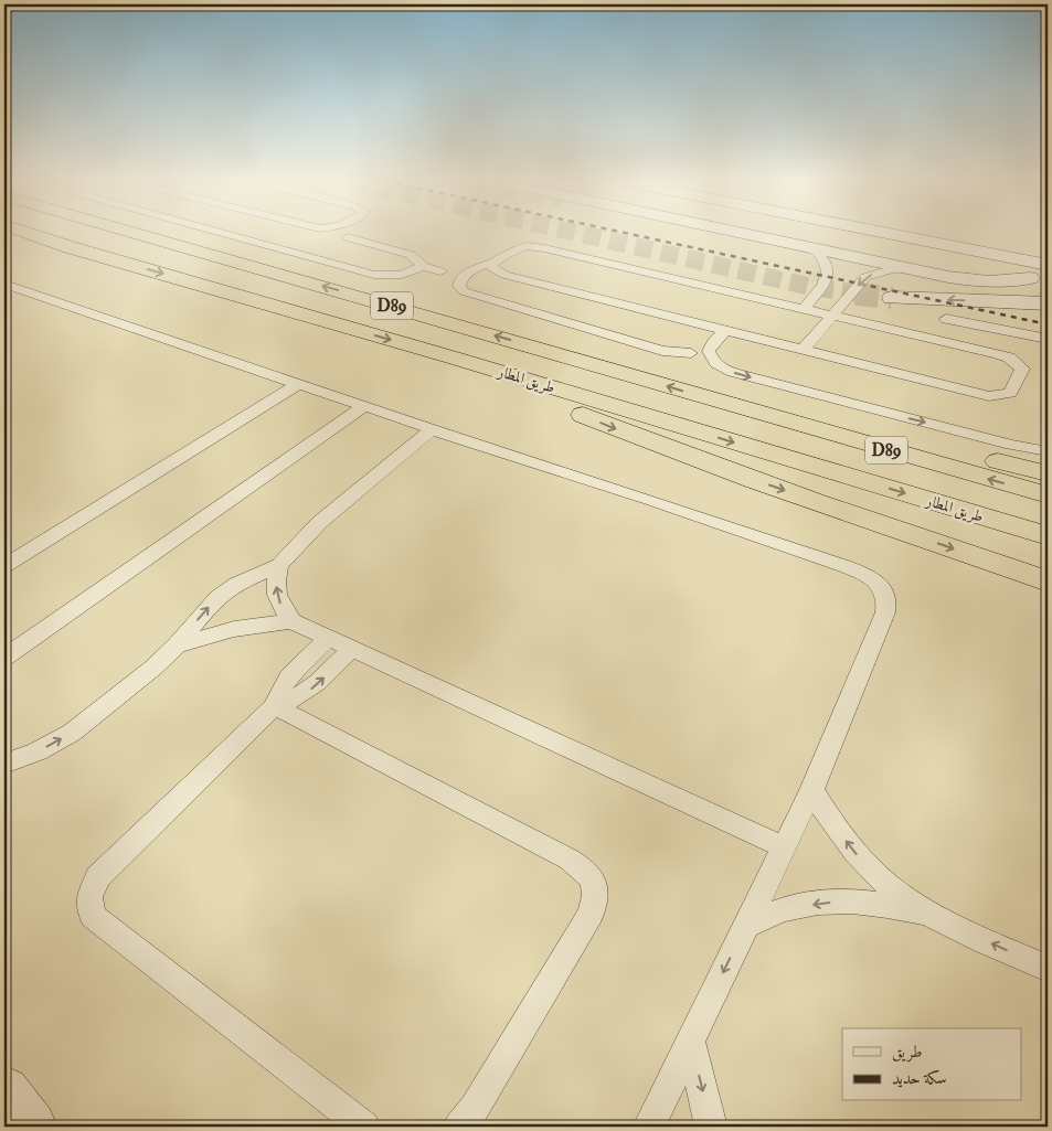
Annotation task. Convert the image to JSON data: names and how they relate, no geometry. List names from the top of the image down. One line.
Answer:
{"streets":{"highway":["D89","طريق المطار"]},"legend":["طريق","سكة حديد"]}
